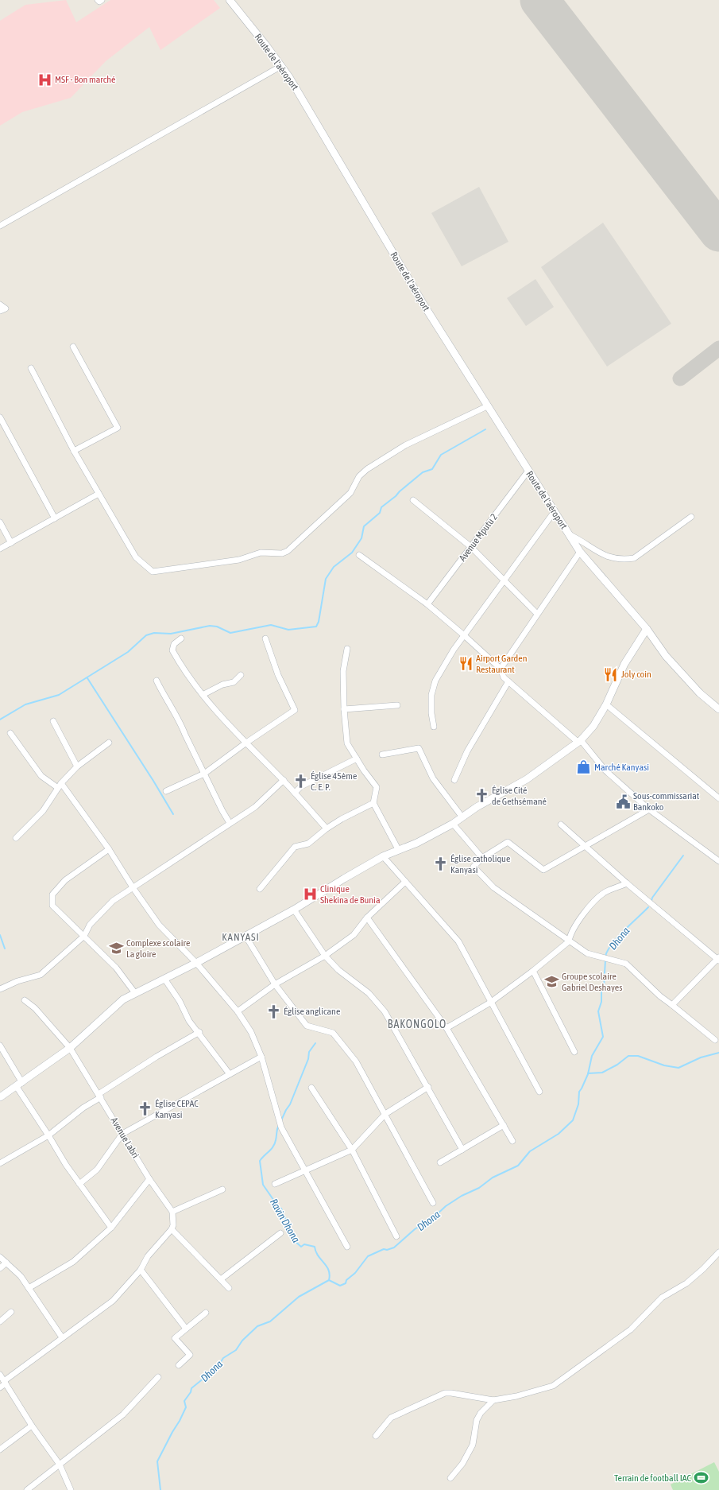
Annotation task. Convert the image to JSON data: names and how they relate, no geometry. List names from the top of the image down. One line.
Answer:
{"streets":{"street":["Route de l'aéroport","Avenue Mputu 2","Avenue Labri"]},"crossings":[["Route de l'aéroport","Avenue Mputu 2"]],"districts":["KANYASI","BAKONGOLO"],"water":["Dhona","Ravin Dhona"],"places":{"hospital":["MSF - Bon marché","Clinique Shekina de Bunia"],"restaurant":["Airport Garden Restaurant","Joly coin"],"shop":["Marché Kanyasi"],"church":["Église 45ème C. E. P.","Église Cité de Gethsémané","Église catholique Kanyasi","Église anglicane","Église CEPAC Kanyasi"],"public building":["Sous-commissariat Bankoko"],"school or university":["Complexe scolaire La gloire","Groupe scolaire Gabriel Deshayes"],"sports":["Terrain de football IAC"]}}
